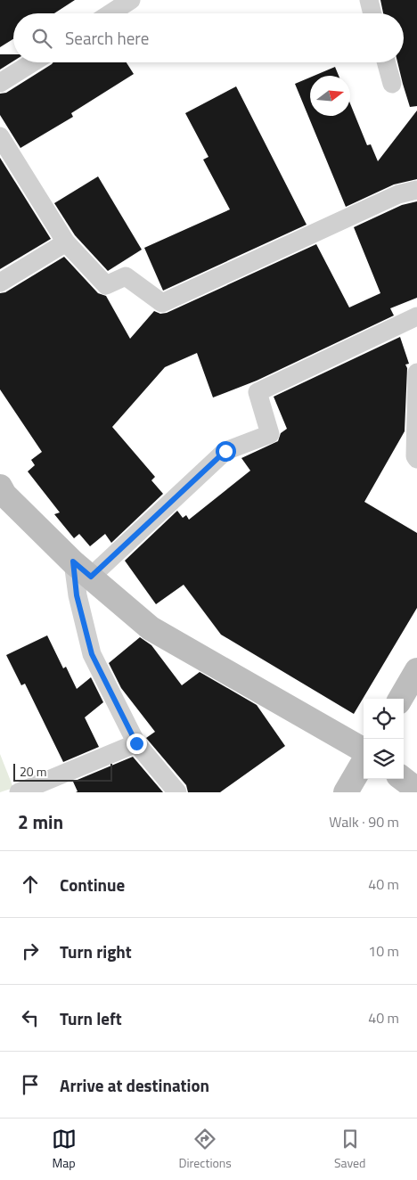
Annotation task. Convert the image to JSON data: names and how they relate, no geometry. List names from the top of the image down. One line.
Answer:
{"scale_bar":"20 m","north":"right","page":{"search":"Search here","scale":"20 m","heading":["2 min","Walk · 90 m"],"list":[["Continue","40 m"],["Turn right","10 m"],["Turn left","40 m"],"Arrive at destination"],"nav":["Map","Directions","Saved"]}}
